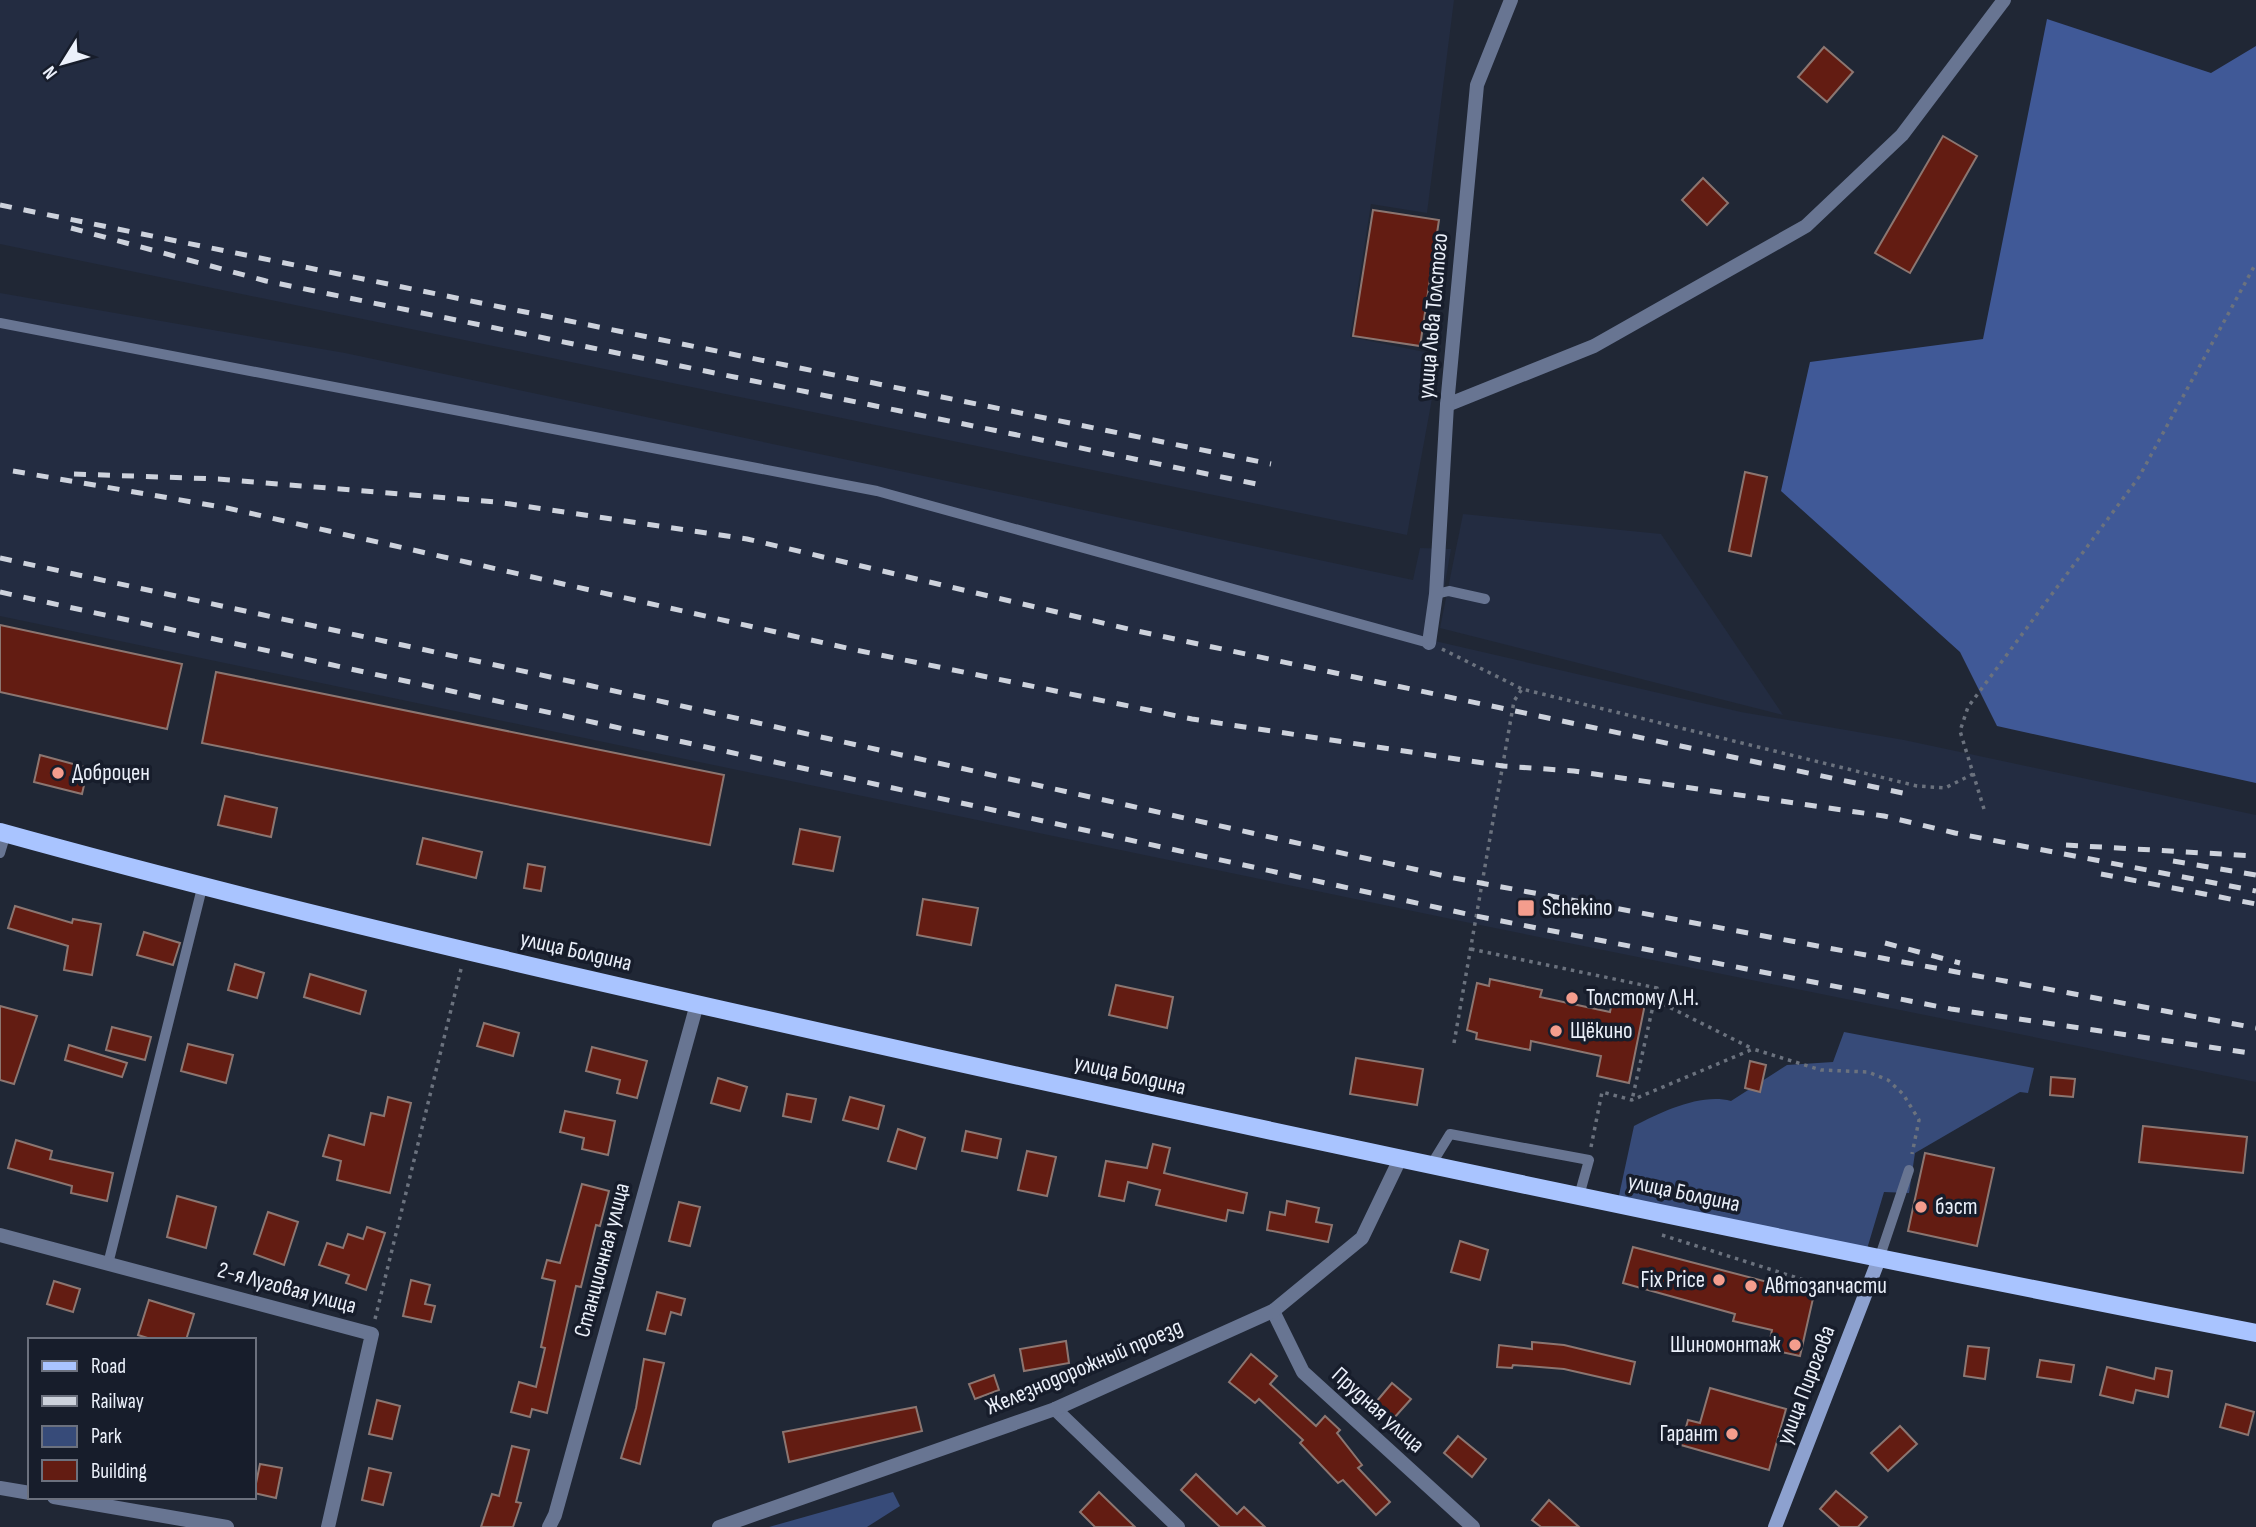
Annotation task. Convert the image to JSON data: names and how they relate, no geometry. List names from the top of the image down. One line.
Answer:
{"streets":{"main road":["улица Болдина"],"street":["улица Льва Толстого","Станционная улица","2-я Луговая улица","Железнодорожный проезд","улица Пирогова","Прудная улица"]},"crossings":[["улица Болдина","Станционная улица"],["улица Болдина","Железнодорожный проезд"],["улица Болдина","улица Пирогова"],["Железнодорожный проезд","Прудная улица"]],"places":{"other":["Доброцен","Толстому Л.Н.","Щёкино","бэст","Fix Price","Автозапчасти","Шиномонтаж","Гарант"],"transit":["Schekino"]},"legend":["Road","Railway","Park","Building"],"north":"bottom left"}
